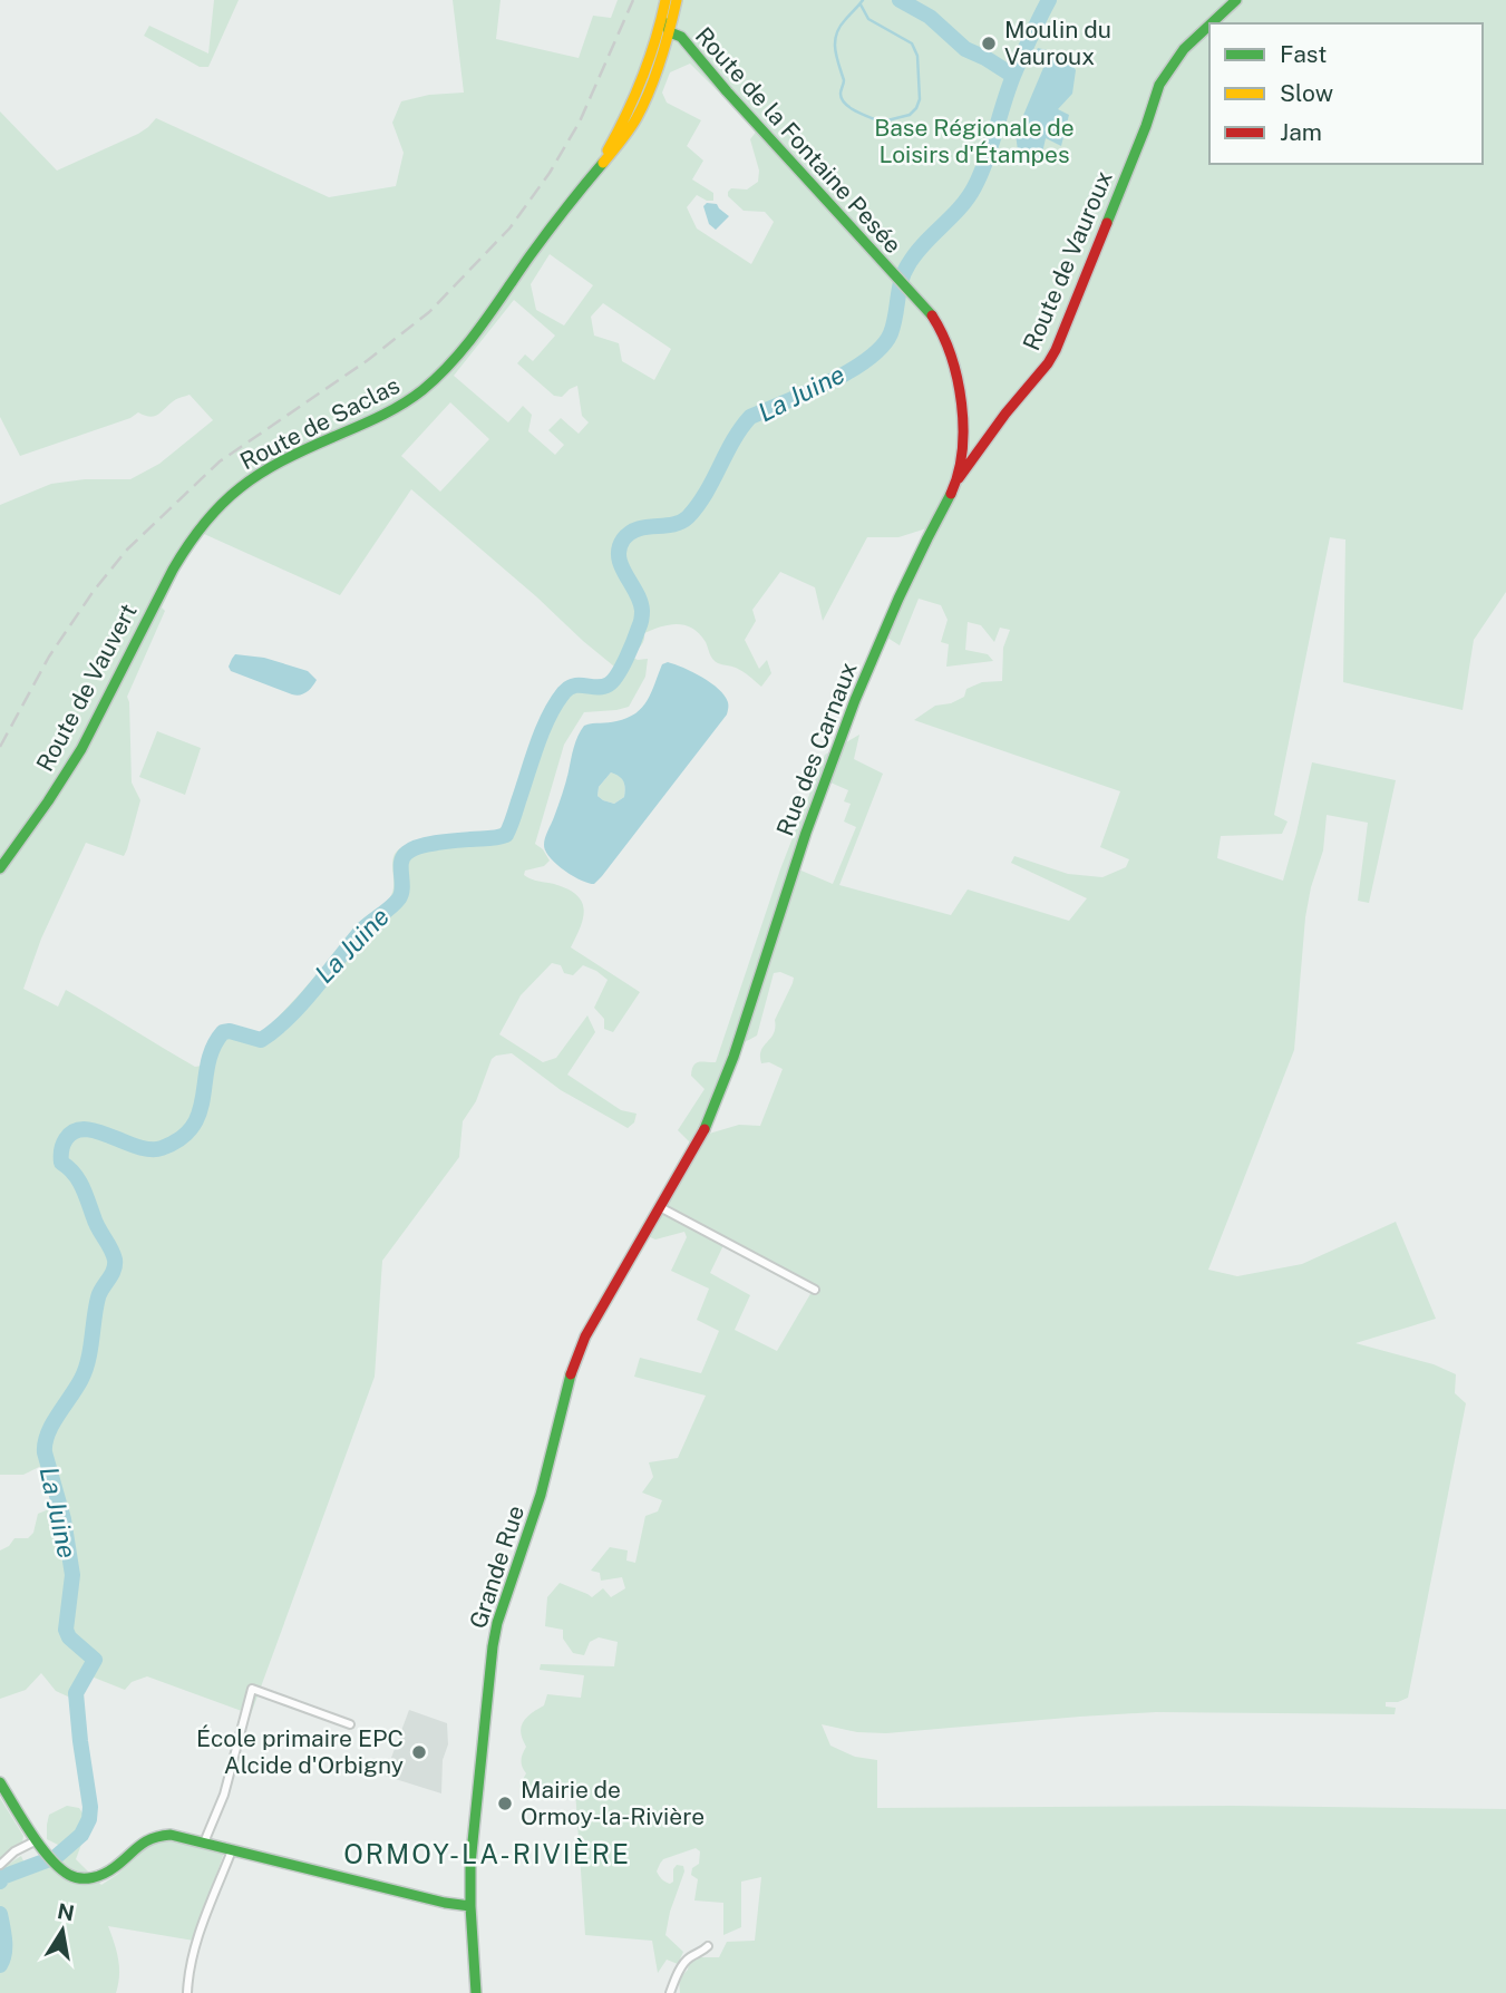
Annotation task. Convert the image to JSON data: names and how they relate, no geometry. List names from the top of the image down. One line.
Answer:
{"streets":{"street":["Route de la Fontaine Pesée","Route de Vauroux","Route de Saclas","Route de Vauvert","Rue des Carnaux","Grande Rue"]},"crossings":[["Route de la Fontaine Pesée","Route de Saclas"],["Route de la Fontaine Pesée","Rue des Carnaux"],["Route de Vauroux","Rue des Carnaux"],["Route de Saclas","Route de Vauvert"],["Rue des Carnaux","Grande Rue"]],"districts":["ORMOY-LA-RIVIÈRE"],"water":["La Juine"],"parks":["Base Régionale de Loisirs d'Étampes"],"places":["Moulin du Vauroux","École primaire EPC Alcide d'Orbigny","Mairie de Ormoy-la-Rivière"],"legend":["Fast","Slow","Jam"],"north":"top"}
